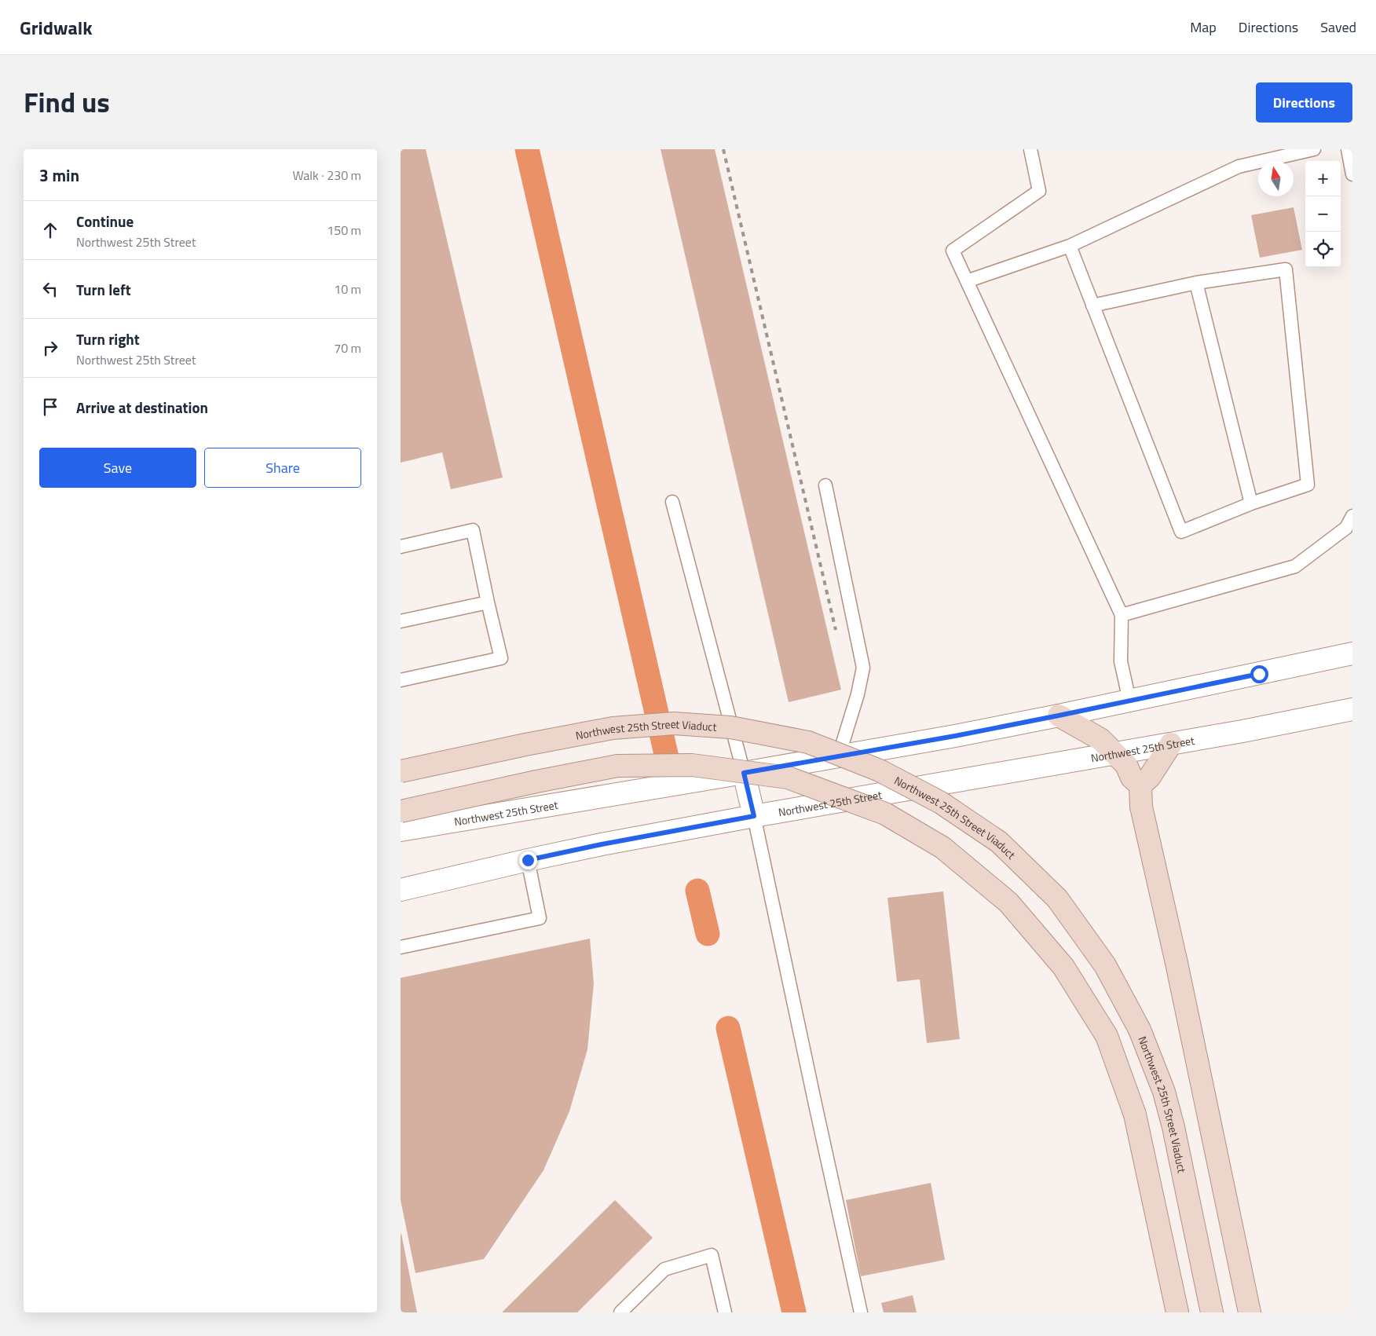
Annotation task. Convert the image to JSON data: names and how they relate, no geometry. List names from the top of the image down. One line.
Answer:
{"streets":{"main road":["Northwest 25th Street Viaduct"],"street":["Northwest 25th Street"]},"north":"top","page":{"header":"Gridwalk","nav":["Map","Directions","Saved"],"title":"Find us","buttons":["Directions",["Save","Share"]],"heading":["3 min","Walk · 230 m"],"map_buttons":["+","−"],"list":[["Continue","Northwest 25th Street","150 m"],["Turn left","10 m"],["Turn right","Northwest 25th Street","70 m"],"Arrive at destination"]}}
